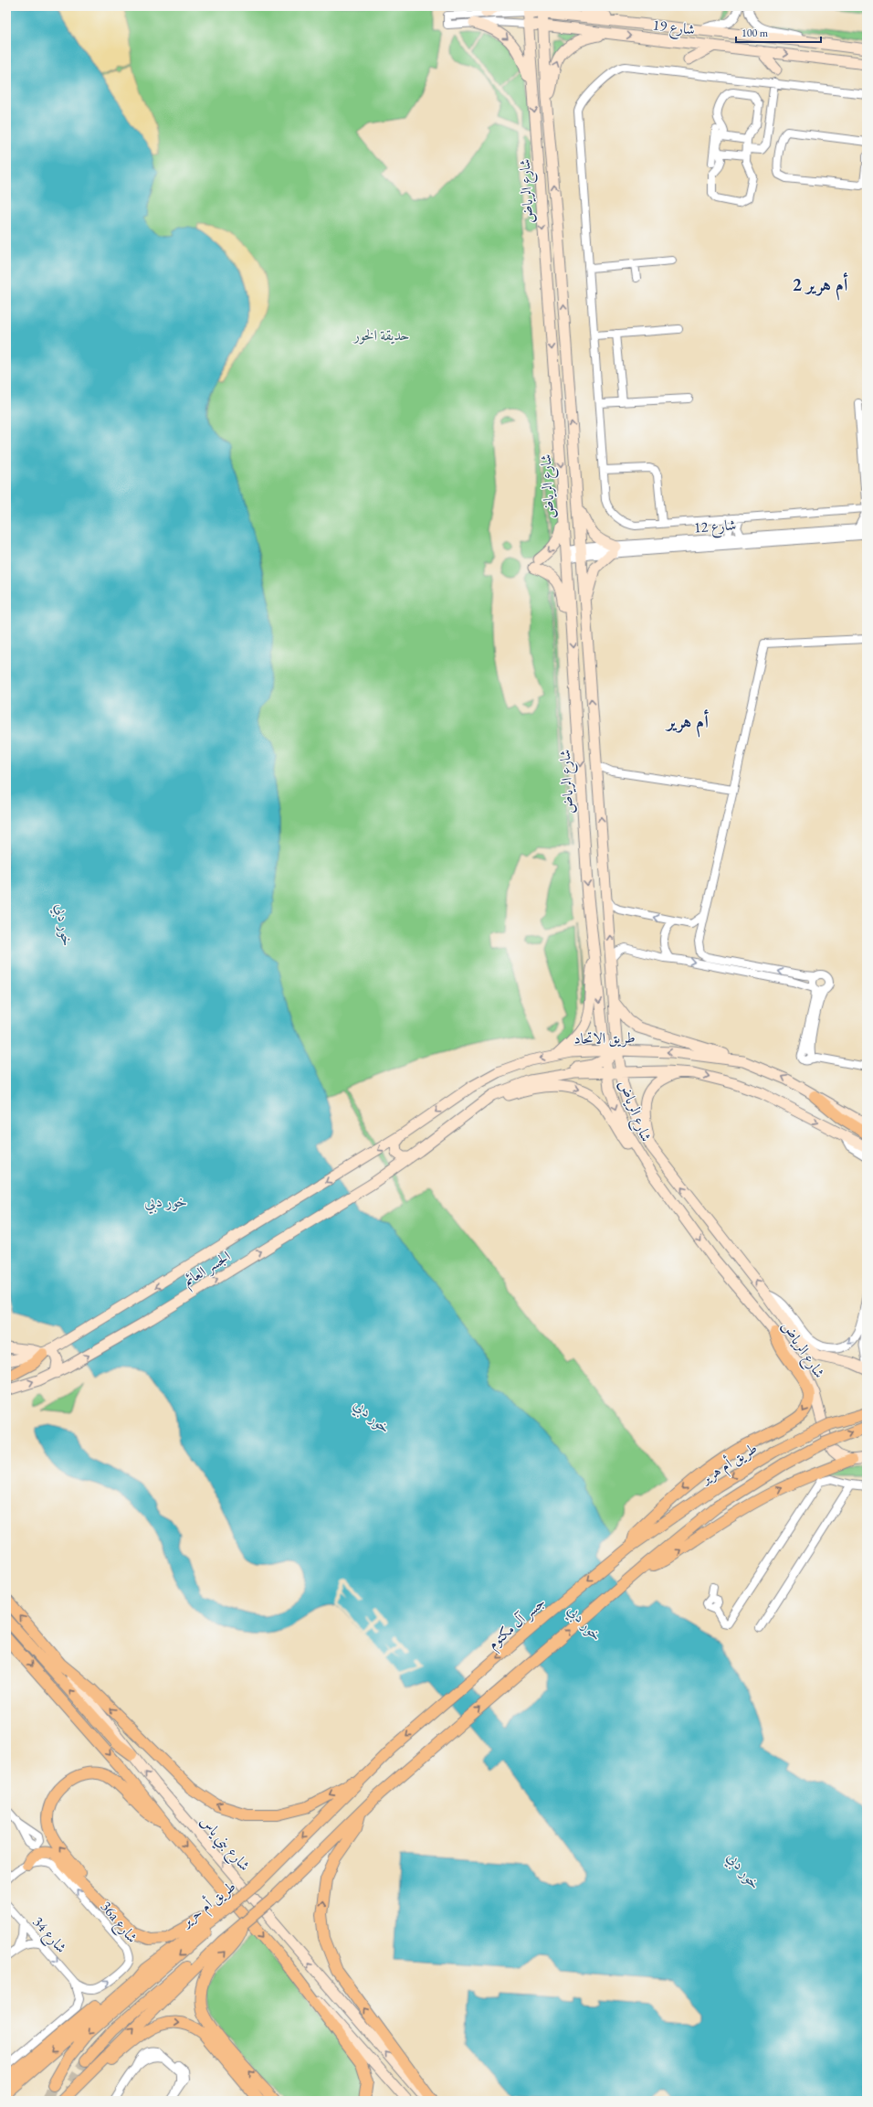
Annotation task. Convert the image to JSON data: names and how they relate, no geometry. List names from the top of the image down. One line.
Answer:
{"streets":{"main road":["شارع 19","شارع الرياض","طريق الاتحاد","الجسر العائم","طريق أم هرير","جسر آل مكتوم","شارع بني ياس","طريق أم حرير"],"street":["شارع 12","36a شارع","شارع 34"]},"crossings":[["شارع 19","شارع الرياض"],["شارع الرياض","شارع 12"],["شارع الرياض","طريق الاتحاد"],["طريق الاتحاد","الجسر العائم"],["طريق أم هرير","جسر آل مكتوم"],["جسر آل مكتوم","طريق أم حرير"],["36a شارع","شارع 34"]],"one_way":["جسر آل مكتوم","شارع 34"],"districts":["أم هرير 2","أم هرير"],"water":["خور دبي"],"parks":["حديقة الخور"],"scale_bar":"100 m"}
